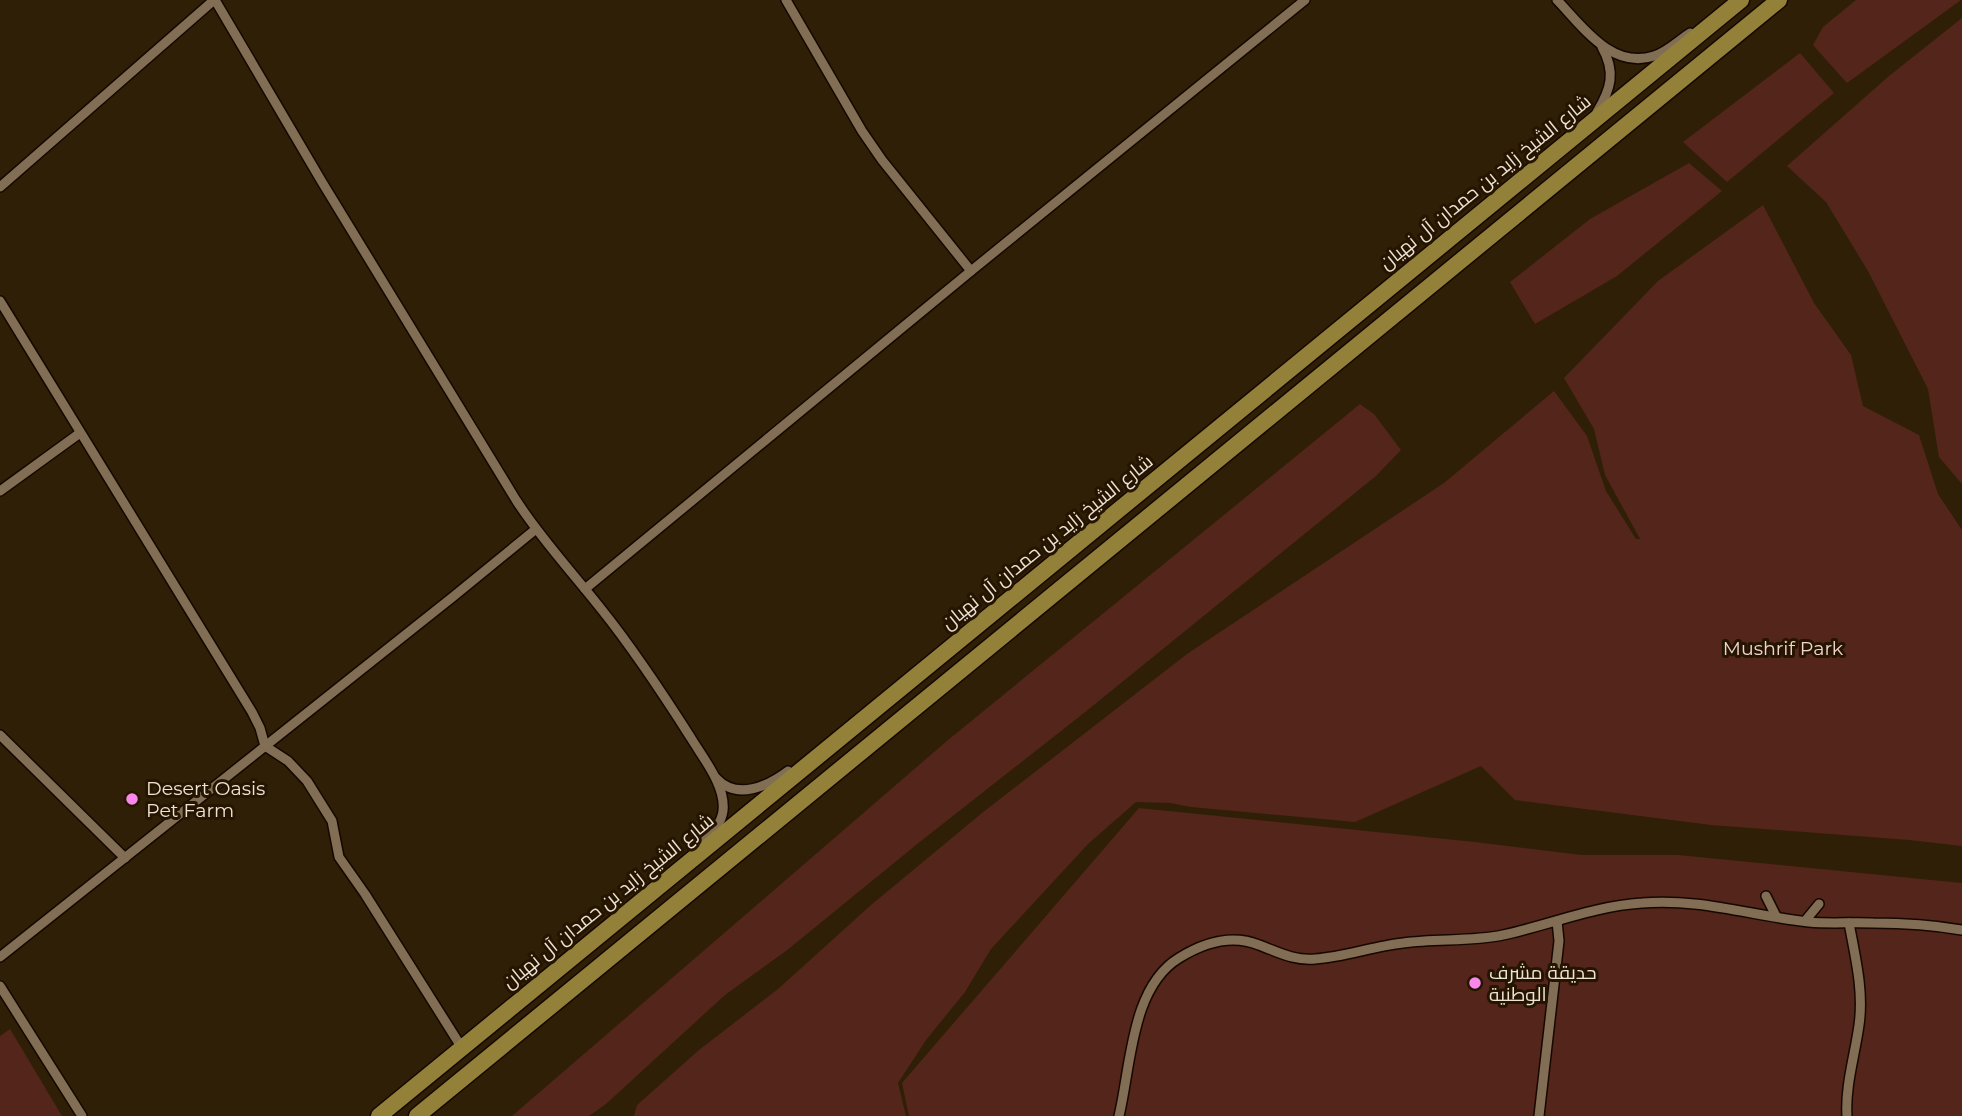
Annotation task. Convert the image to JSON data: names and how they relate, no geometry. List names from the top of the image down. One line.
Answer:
{"streets":{"highway":["شارع الشيخ زايد بن حمدان آل نهيان"]},"parks":["Mushrif Park"],"places":["Desert Oasis Pet Farm","حديقة مشرف الوطنية"]}
